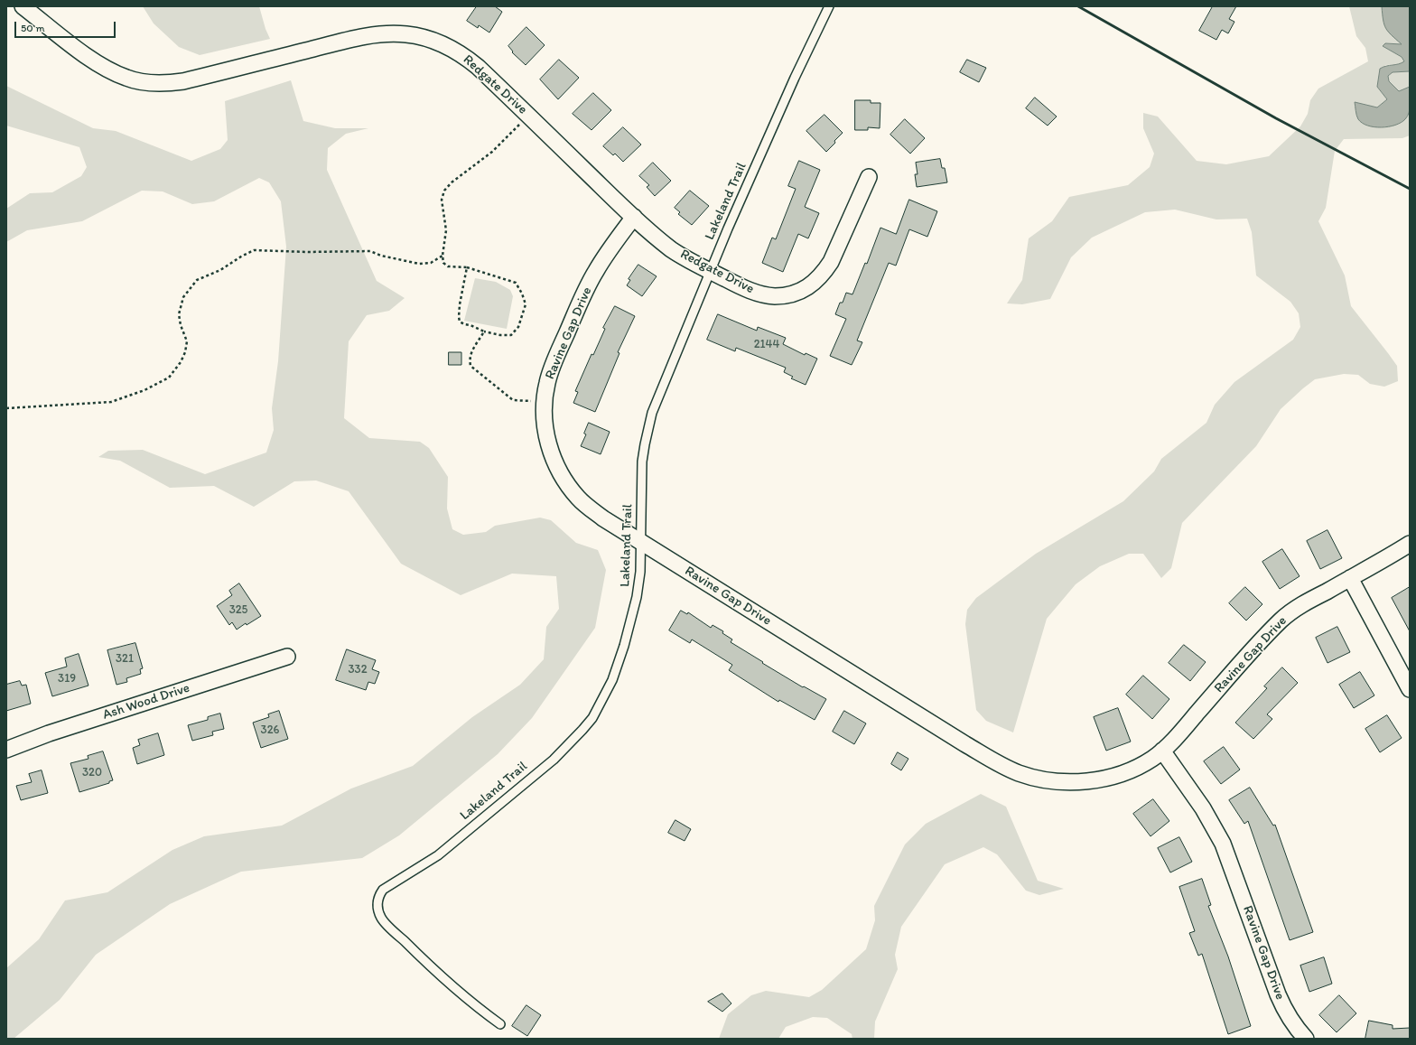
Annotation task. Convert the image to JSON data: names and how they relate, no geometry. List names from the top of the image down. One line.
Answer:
{"streets":{"street":["Redgate Drive","Ravine Gap Drive","Ash Wood Drive"],"lane":["Lakeland Trail"]},"crossings":[["Redgate Drive","Lakeland Trail"],["Redgate Drive","Ravine Gap Drive"],["Lakeland Trail","Ravine Gap Drive"]],"house_numbers":["2144","325","321","332","319","326","320"],"scale_bar":"50 m"}
